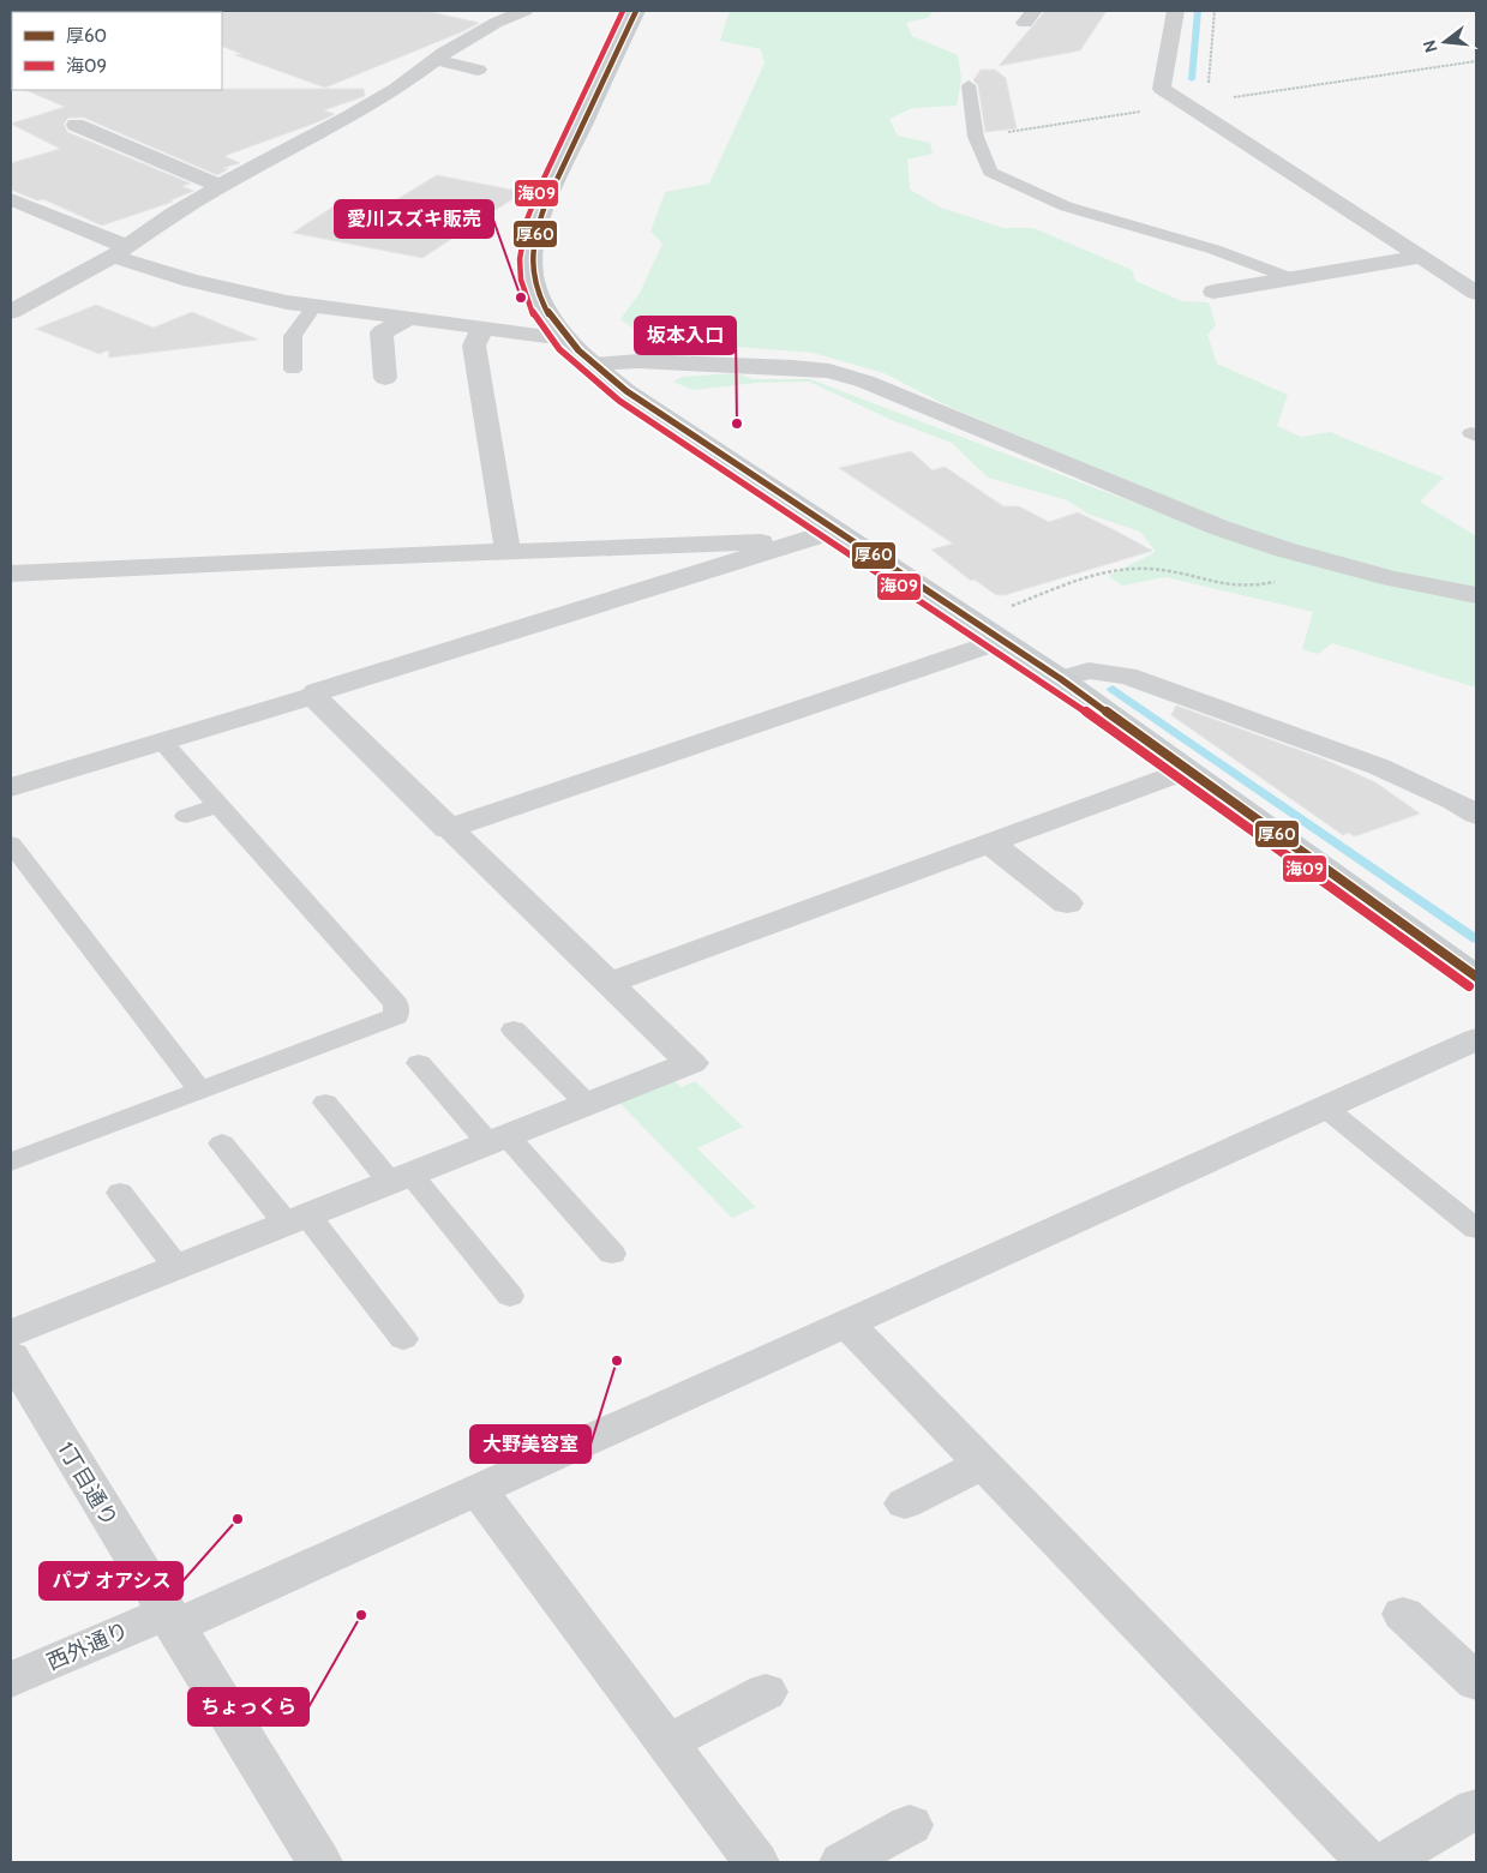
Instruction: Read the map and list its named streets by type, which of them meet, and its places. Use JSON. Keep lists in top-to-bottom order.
{
  "streets": {
    "street": ["1丁目通り", "西外通り"]
  },
  "crossings": [
    ["1丁目通り", "西外通り"]
  ],
  "places": [
    "愛川スズキ販売",
    "坂本入口",
    "大野美容室",
    "パブ オアシス",
    "ちょっくら"
  ],
  "lines": ["transit line 厚60", "transit line 海09"],
  "legend": ["厚60", "海09"],
  "north": "left"
}
